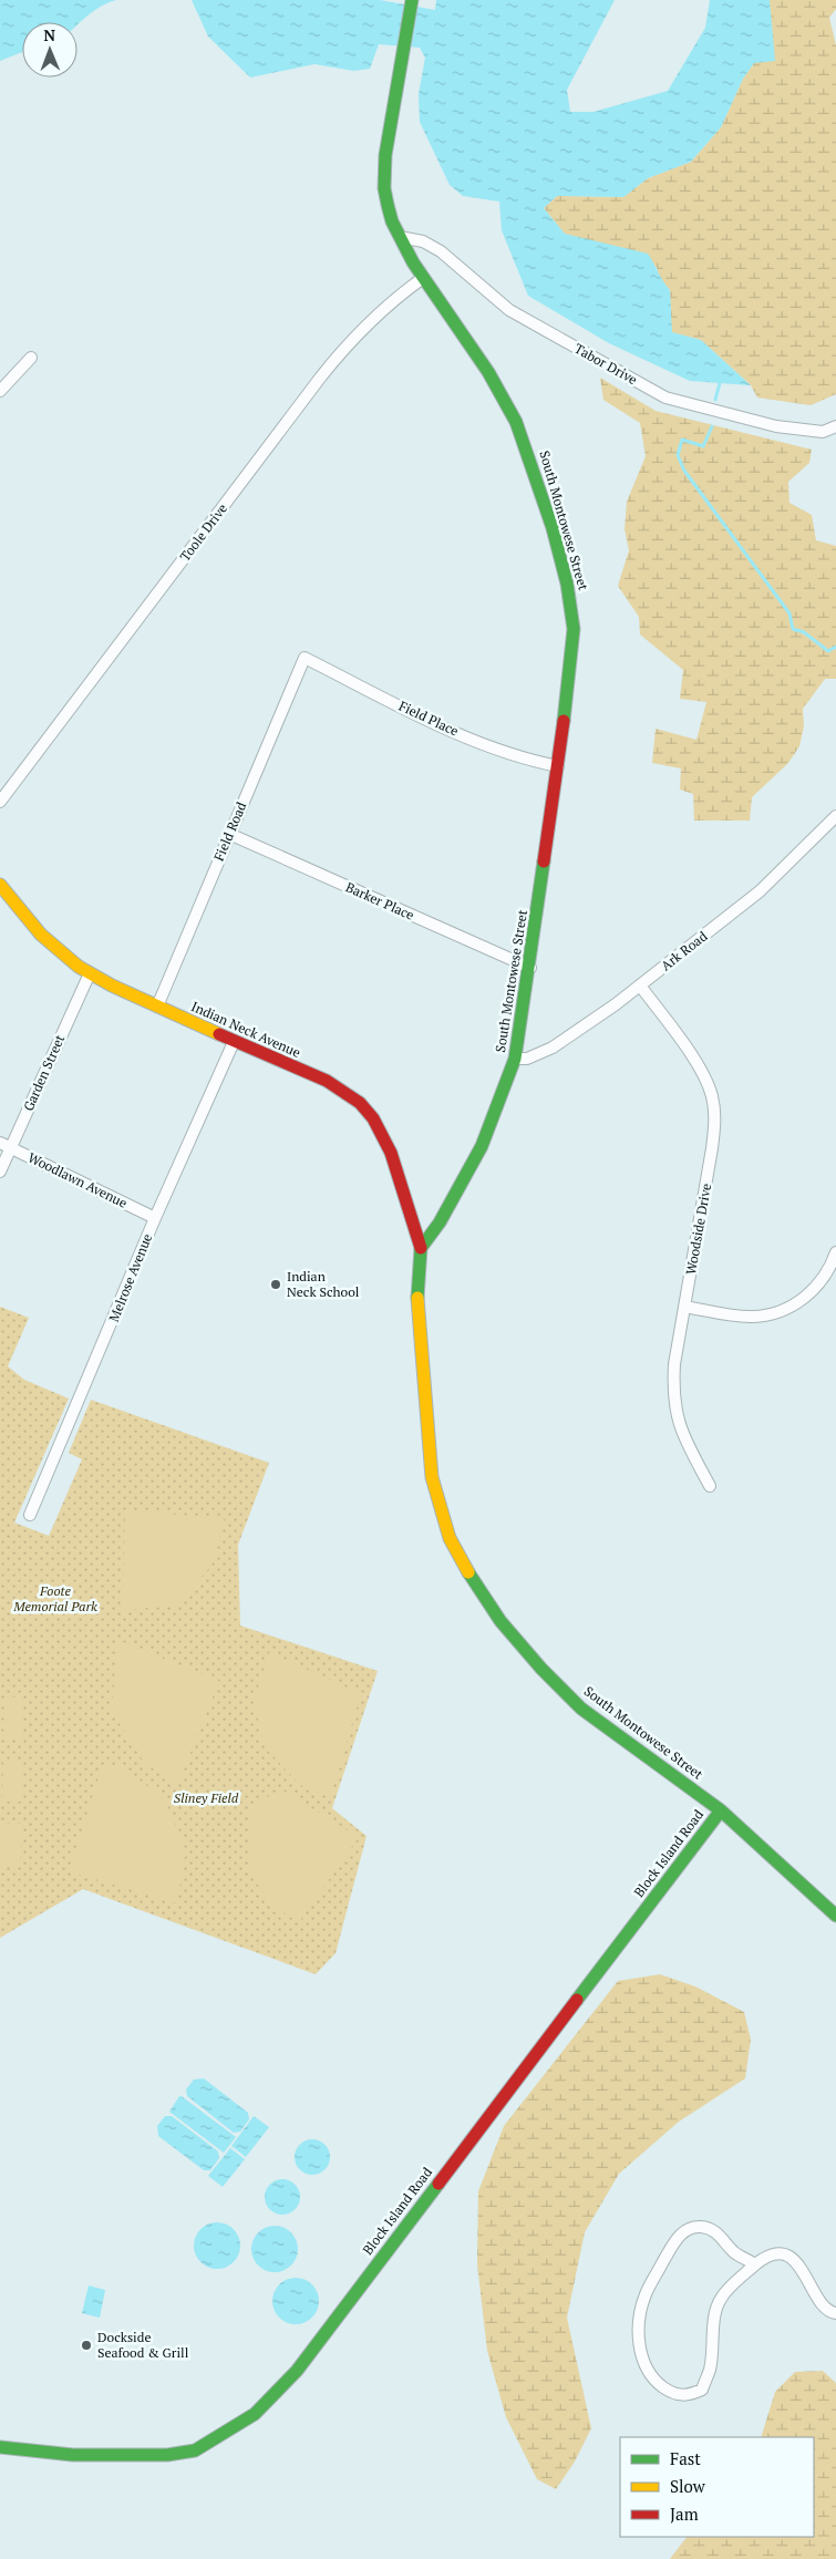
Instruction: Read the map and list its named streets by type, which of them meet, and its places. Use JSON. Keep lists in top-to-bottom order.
{
  "streets": {
    "main road": ["South Montowese Street", "Indian Neck Avenue", "Block Island Road"],
    "street": [
      "Tabor Drive",
      "Toole Drive",
      "Field Place",
      "Field Road",
      "Barker Place",
      "Ark Road",
      "Garden Street",
      "Woodlawn Avenue",
      "Woodside Drive",
      "Melrose Avenue"
    ]
  },
  "crossings": [
    ["Tabor Drive", "South Montowese Street"],
    ["South Montowese Street", "Toole Drive"],
    ["South Montowese Street", "Field Place"],
    ["South Montowese Street", "Barker Place"],
    ["South Montowese Street", "Ark Road"],
    ["South Montowese Street", "Indian Neck Avenue"],
    ["South Montowese Street", "Block Island Road"],
    ["Field Place", "Field Road"],
    ["Field Road", "Barker Place"],
    ["Field Road", "Indian Neck Avenue"],
    ["Ark Road", "Woodside Drive"],
    ["Indian Neck Avenue", "Garden Street"],
    ["Indian Neck Avenue", "Melrose Avenue"],
    ["Garden Street", "Woodlawn Avenue"],
    ["Woodlawn Avenue", "Melrose Avenue"]
  ],
  "parks": ["Foote Memorial Park", "Sliney Field"],
  "places": ["Indian Neck School", "Dockside Seafood & Grill"],
  "legend": ["Fast", "Slow", "Jam"],
  "north": "top"
}
